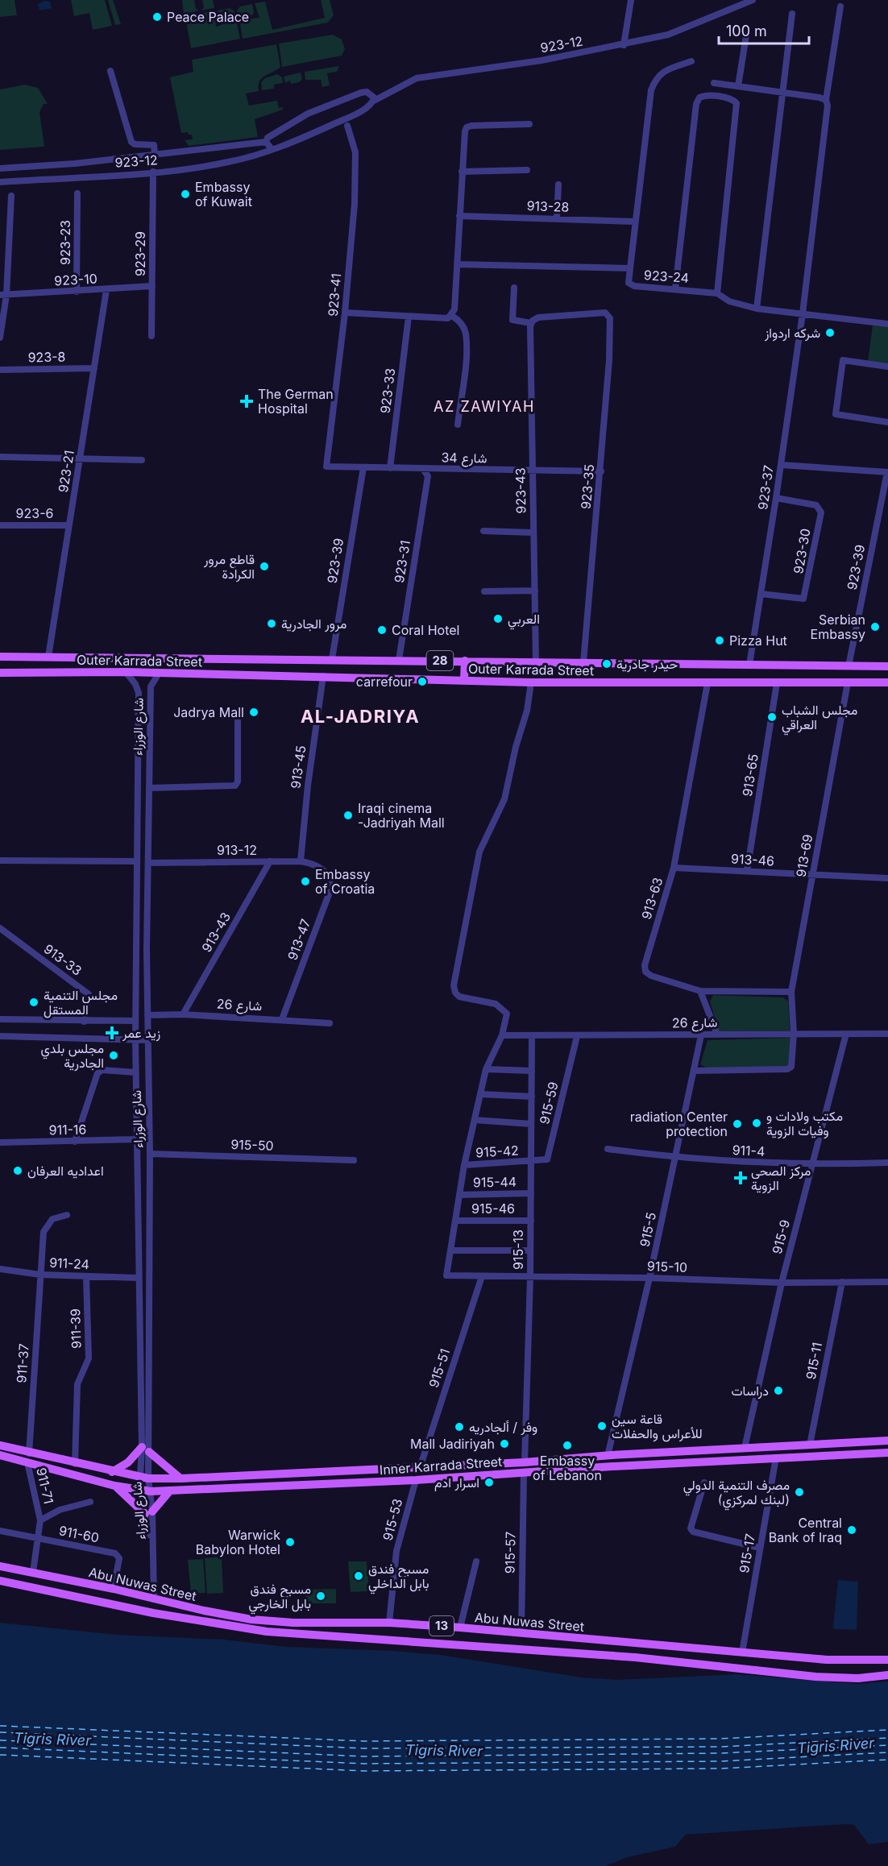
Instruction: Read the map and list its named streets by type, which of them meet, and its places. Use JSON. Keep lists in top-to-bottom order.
{
  "streets": {
    "main road": [
      "Outer Karrada Street",
      "28",
      "Inner Karrada Street",
      "Abu Nuwas Street",
      "13"
    ],
    "street": [
      "923-12",
      "913-28",
      "923-23",
      "923-29",
      "923-24",
      "923-10",
      "923-41",
      "923-8",
      "923-33",
      "شارع 34",
      "923-21",
      "923-35",
      "923-37",
      "923-43",
      "923-6",
      "923-30",
      "923-39",
      "923-31",
      "شارع الوزراء",
      "913-45",
      "913-65",
      "913-12",
      "913-69",
      "913-46",
      "913-63",
      "913-43",
      "913-47",
      "913-33",
      "شارع 26",
      "915-59",
      "911-16",
      "915-50",
      "911-4",
      "915-42",
      "915-44",
      "915-46",
      "915-5",
      "915-9",
      "915-13",
      "911-24",
      "915-10",
      "911-39",
      "915-11",
      "911-37",
      "915-51",
      "911-71",
      "915-53",
      "911-60",
      "915-57",
      "915-17"
    ]
  },
  "crossings": [
    ["923-12", "923-29"],
    ["923-23", "923-10"],
    ["923-29", "923-10"],
    ["923-24", "923-37"],
    ["923-10", "923-21"],
    ["923-41", "شارع 34"],
    ["923-8", "923-21"],
    ["923-33", "شارع 34"],
    ["شارع 34", "923-35"],
    ["شارع 34", "923-43"],
    ["شارع 34", "923-39"],
    ["شارع 34", "923-31"],
    ["923-21", "923-6"],
    ["923-21", "Outer Karrada Street"],
    ["923-35", "923-43"],
    ["923-35", "Outer Karrada Street"],
    ["923-37", "923-30"],
    ["923-37", "Outer Karrada Street"],
    ["923-43", "Outer Karrada Street"],
    ["923-39", "Outer Karrada Street"],
    ["923-31", "Outer Karrada Street"],
    ["Outer Karrada Street", "شارع الوزراء"],
    ["Outer Karrada Street", "913-45"],
    ["Outer Karrada Street", "913-65"],
    ["Outer Karrada Street", "913-69"],
    ["Outer Karrada Street", "913-63"],
    ["شارع الوزراء", "913-12"],
    ["شارع الوزراء", "شارع 26"],
    ["شارع الوزراء", "911-16"],
    ["شارع الوزراء", "915-50"],
    ["شارع الوزراء", "911-24"],
    ["شارع الوزراء", "Inner Karrada Street"],
    ["شارع الوزراء", "Abu Nuwas Street"],
    ["913-45", "913-12"],
    ["913-65", "913-46"],
    ["913-12", "913-43"],
    ["913-12", "913-47"],
    ["913-69", "913-46"],
    ["913-69", "913-63"],
    ["913-69", "شارع 26"],
    ["913-69", "915-5"],
    ["913-46", "913-63"],
    ["913-43", "شارع 26"],
    ["913-47", "شارع 26"],
    ["شارع 26", "915-59"],
    ["شارع 26", "915-5"],
    ["شارع 26", "915-9"],
    ["شارع 26", "915-13"],
    ["915-59", "915-42"],
    ["915-59", "915-13"],
    ["911-4", "915-5"],
    ["911-4", "915-9"],
    ["915-42", "915-13"],
    ["915-44", "915-13"],
    ["915-46", "915-13"],
    ["915-5", "915-10"],
    ["915-5", "Inner Karrada Street"],
    ["915-9", "915-10"],
    ["915-9", "Inner Karrada Street"],
    ["915-13", "915-10"],
    ["915-13", "Inner Karrada Street"],
    ["911-24", "911-39"],
    ["911-24", "911-37"],
    ["915-10", "915-11"],
    ["915-10", "915-51"],
    ["911-39", "Inner Karrada Street"],
    ["915-11", "Inner Karrada Street"],
    ["911-37", "Inner Karrada Street"],
    ["911-37", "911-71"],
    ["915-51", "Inner Karrada Street"],
    ["Inner Karrada Street", "911-71"],
    ["Inner Karrada Street", "915-53"],
    ["Inner Karrada Street", "915-57"],
    ["Inner Karrada Street", "915-17"],
    ["911-71", "911-60"],
    ["911-71", "Abu Nuwas Street"],
    ["915-53", "Abu Nuwas Street"],
    ["911-60", "Abu Nuwas Street"],
    ["915-57", "Abu Nuwas Street"],
    ["915-17", "Abu Nuwas Street"]
  ],
  "districts": ["AZ ZAWIYAH", "AL-JADRIYA"],
  "water": ["Tigris River"],
  "places": {
    "other": [
      "Peace Palace",
      "Embassy of Kuwait",
      "شركه اردواز",
      "قاطع مرور الكرادة",
      "العربي",
      "مرور الجادرية",
      "Serbian Embassy",
      "Coral Hotel",
      "Pizza Hut",
      "حيدر جادرية",
      "carrefour",
      "Jadrya Mall",
      "مجلس الشباب العراقي",
      "Iraqi cinema -Jadriyah Mall",
      "Embassy of Croatia",
      "مجلس التنمية المستقل",
      "مجلس بلدي الجادرية",
      "مكتب ولادات و وفيات الزوية",
      "radiation Center protection",
      "اعداديه العرفان",
      "دراسات",
      "قاعة سين للأعراس والحفلات",
      "وفر / ألجادريه",
      "Mall Jadiriyah",
      "Embassy of Lebanon",
      "اسرار ادم",
      "مصرف التنمية الدولي (لبنك لمركزي)",
      "Central Bank of Iraq",
      "Warwick Babylon Hotel",
      "مسبح فندق بابل الداخلي",
      "مسبح فندق بابل الخارجي"
    ],
    "health": ["The German Hospital", "زيد عمر", "مركز الصحي الزوية"]
  },
  "scale_bar": "100 m"
}
